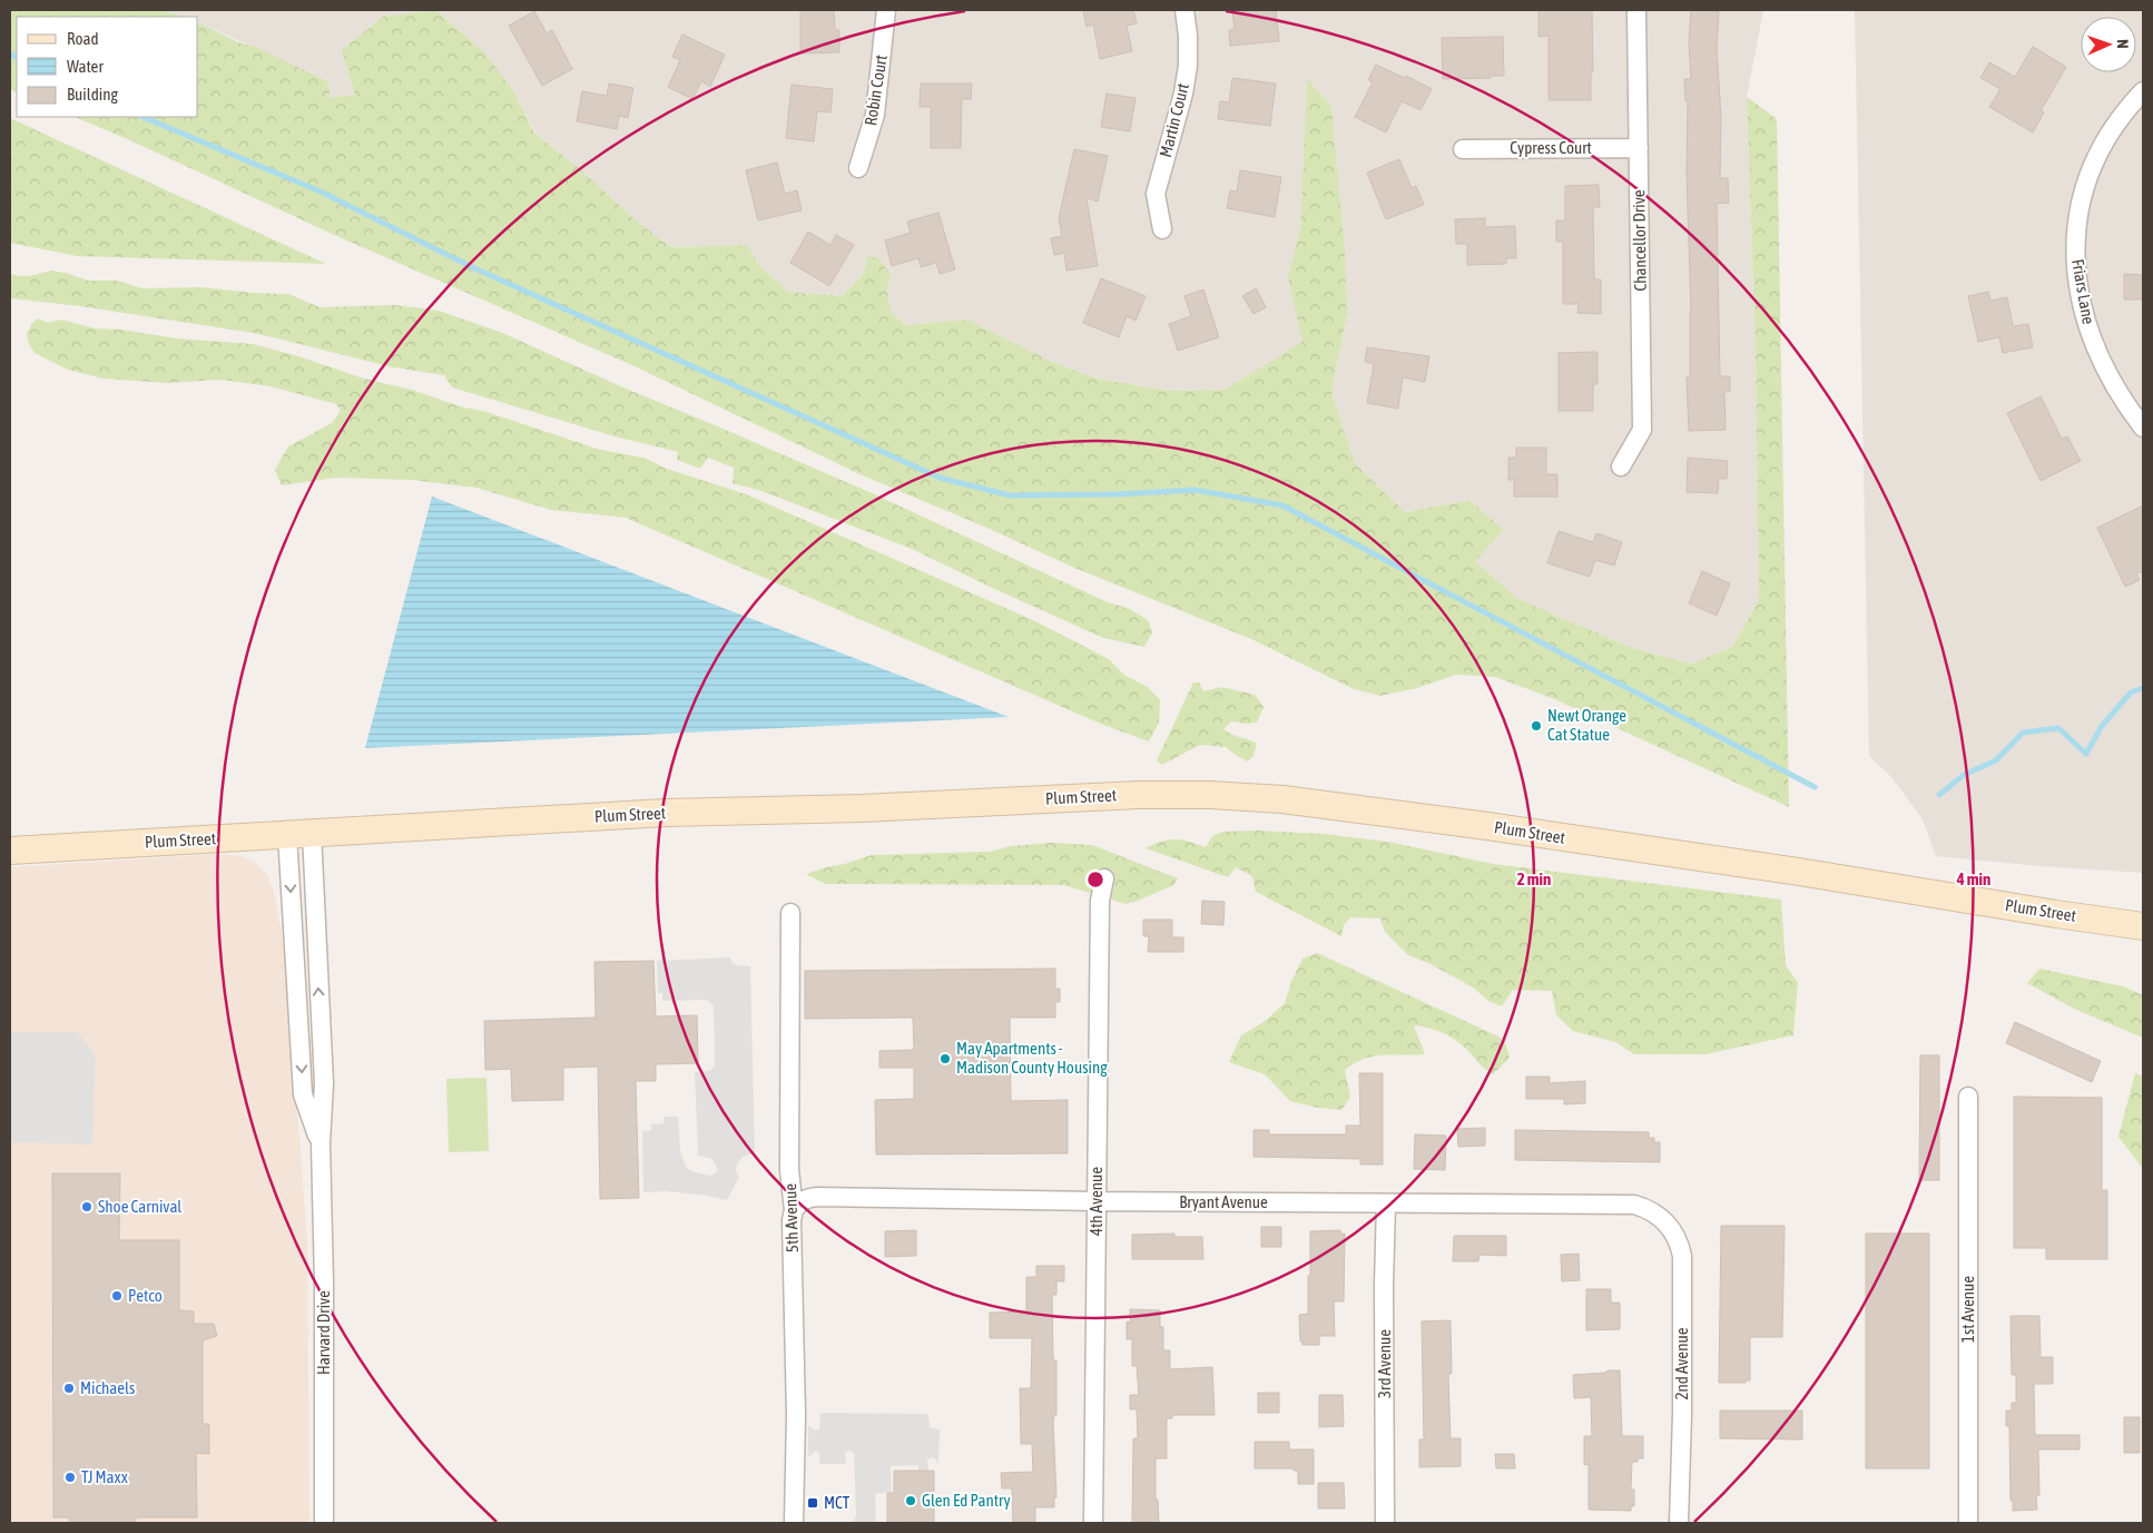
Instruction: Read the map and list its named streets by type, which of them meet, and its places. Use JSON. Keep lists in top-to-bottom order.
{
  "streets": {
    "main road": ["Plum Street"],
    "street": [
      "Robin Court",
      "Martin Court",
      "Cypress Court",
      "Chancellor Drive",
      "Friars Lane",
      "4th Avenue",
      "Bryant Avenue",
      "5th Avenue",
      "1st Avenue",
      "Harvard Drive",
      "3rd Avenue",
      "2nd Avenue"
    ]
  },
  "crossings": [
    ["Cypress Court", "Chancellor Drive"],
    ["Plum Street", "Harvard Drive"],
    ["4th Avenue", "Bryant Avenue"],
    ["Bryant Avenue", "5th Avenue"],
    ["Bryant Avenue", "3rd Avenue"],
    ["Bryant Avenue", "2nd Avenue"]
  ],
  "places": {
    "other": [
      "Newt Orange Cat Statue",
      "May Apartments - Madison County Housing",
      "Shoe Carnival",
      "Petco",
      "Michaels",
      "TJ Maxx",
      "Glen Ed Pantry"
    ],
    "transit": ["MCT"]
  },
  "legend": ["Road", "Water", "Building"],
  "north": "right",
  "rings": ["2 min", "4 min"]
}
